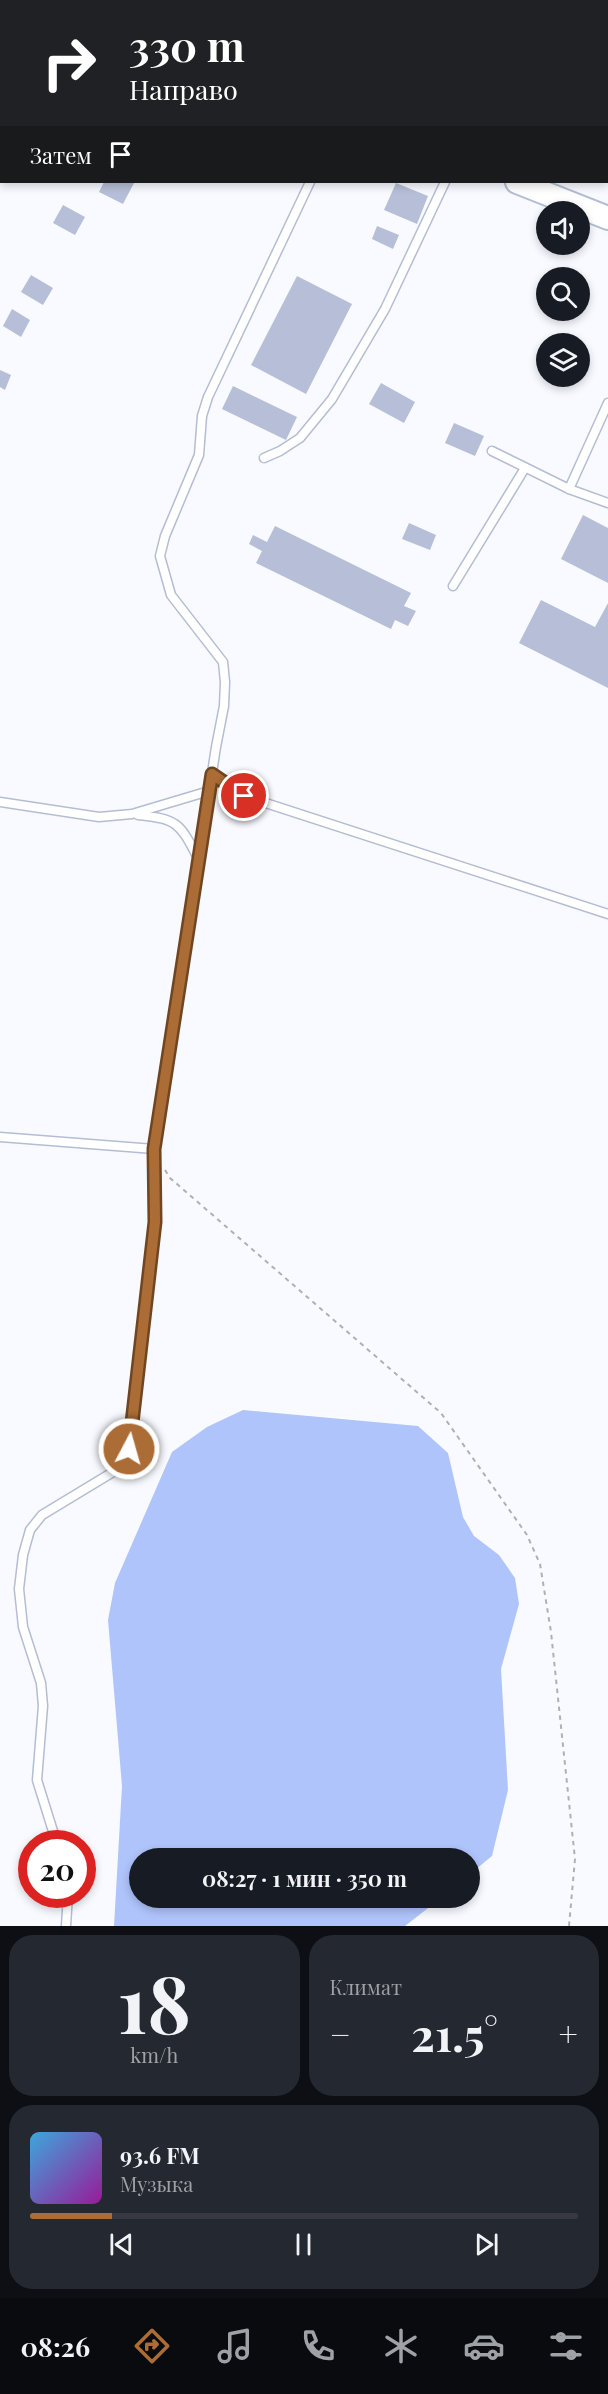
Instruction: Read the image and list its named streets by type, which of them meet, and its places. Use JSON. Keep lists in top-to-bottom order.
{
  "page": {
    "turn": ["330 m", "Направо"],
    "then": "Затем",
    "limit": "20",
    "trip": "08:27 · 1 мин · 350 m",
    "tile": [
      ["18", "km/h"],
      "Климат"
    ],
    "heat": ["−", "21.5°", "+"],
    "song": ["93.6 FM", "Музыка"],
    "tabs": "08:26"
  }
}
